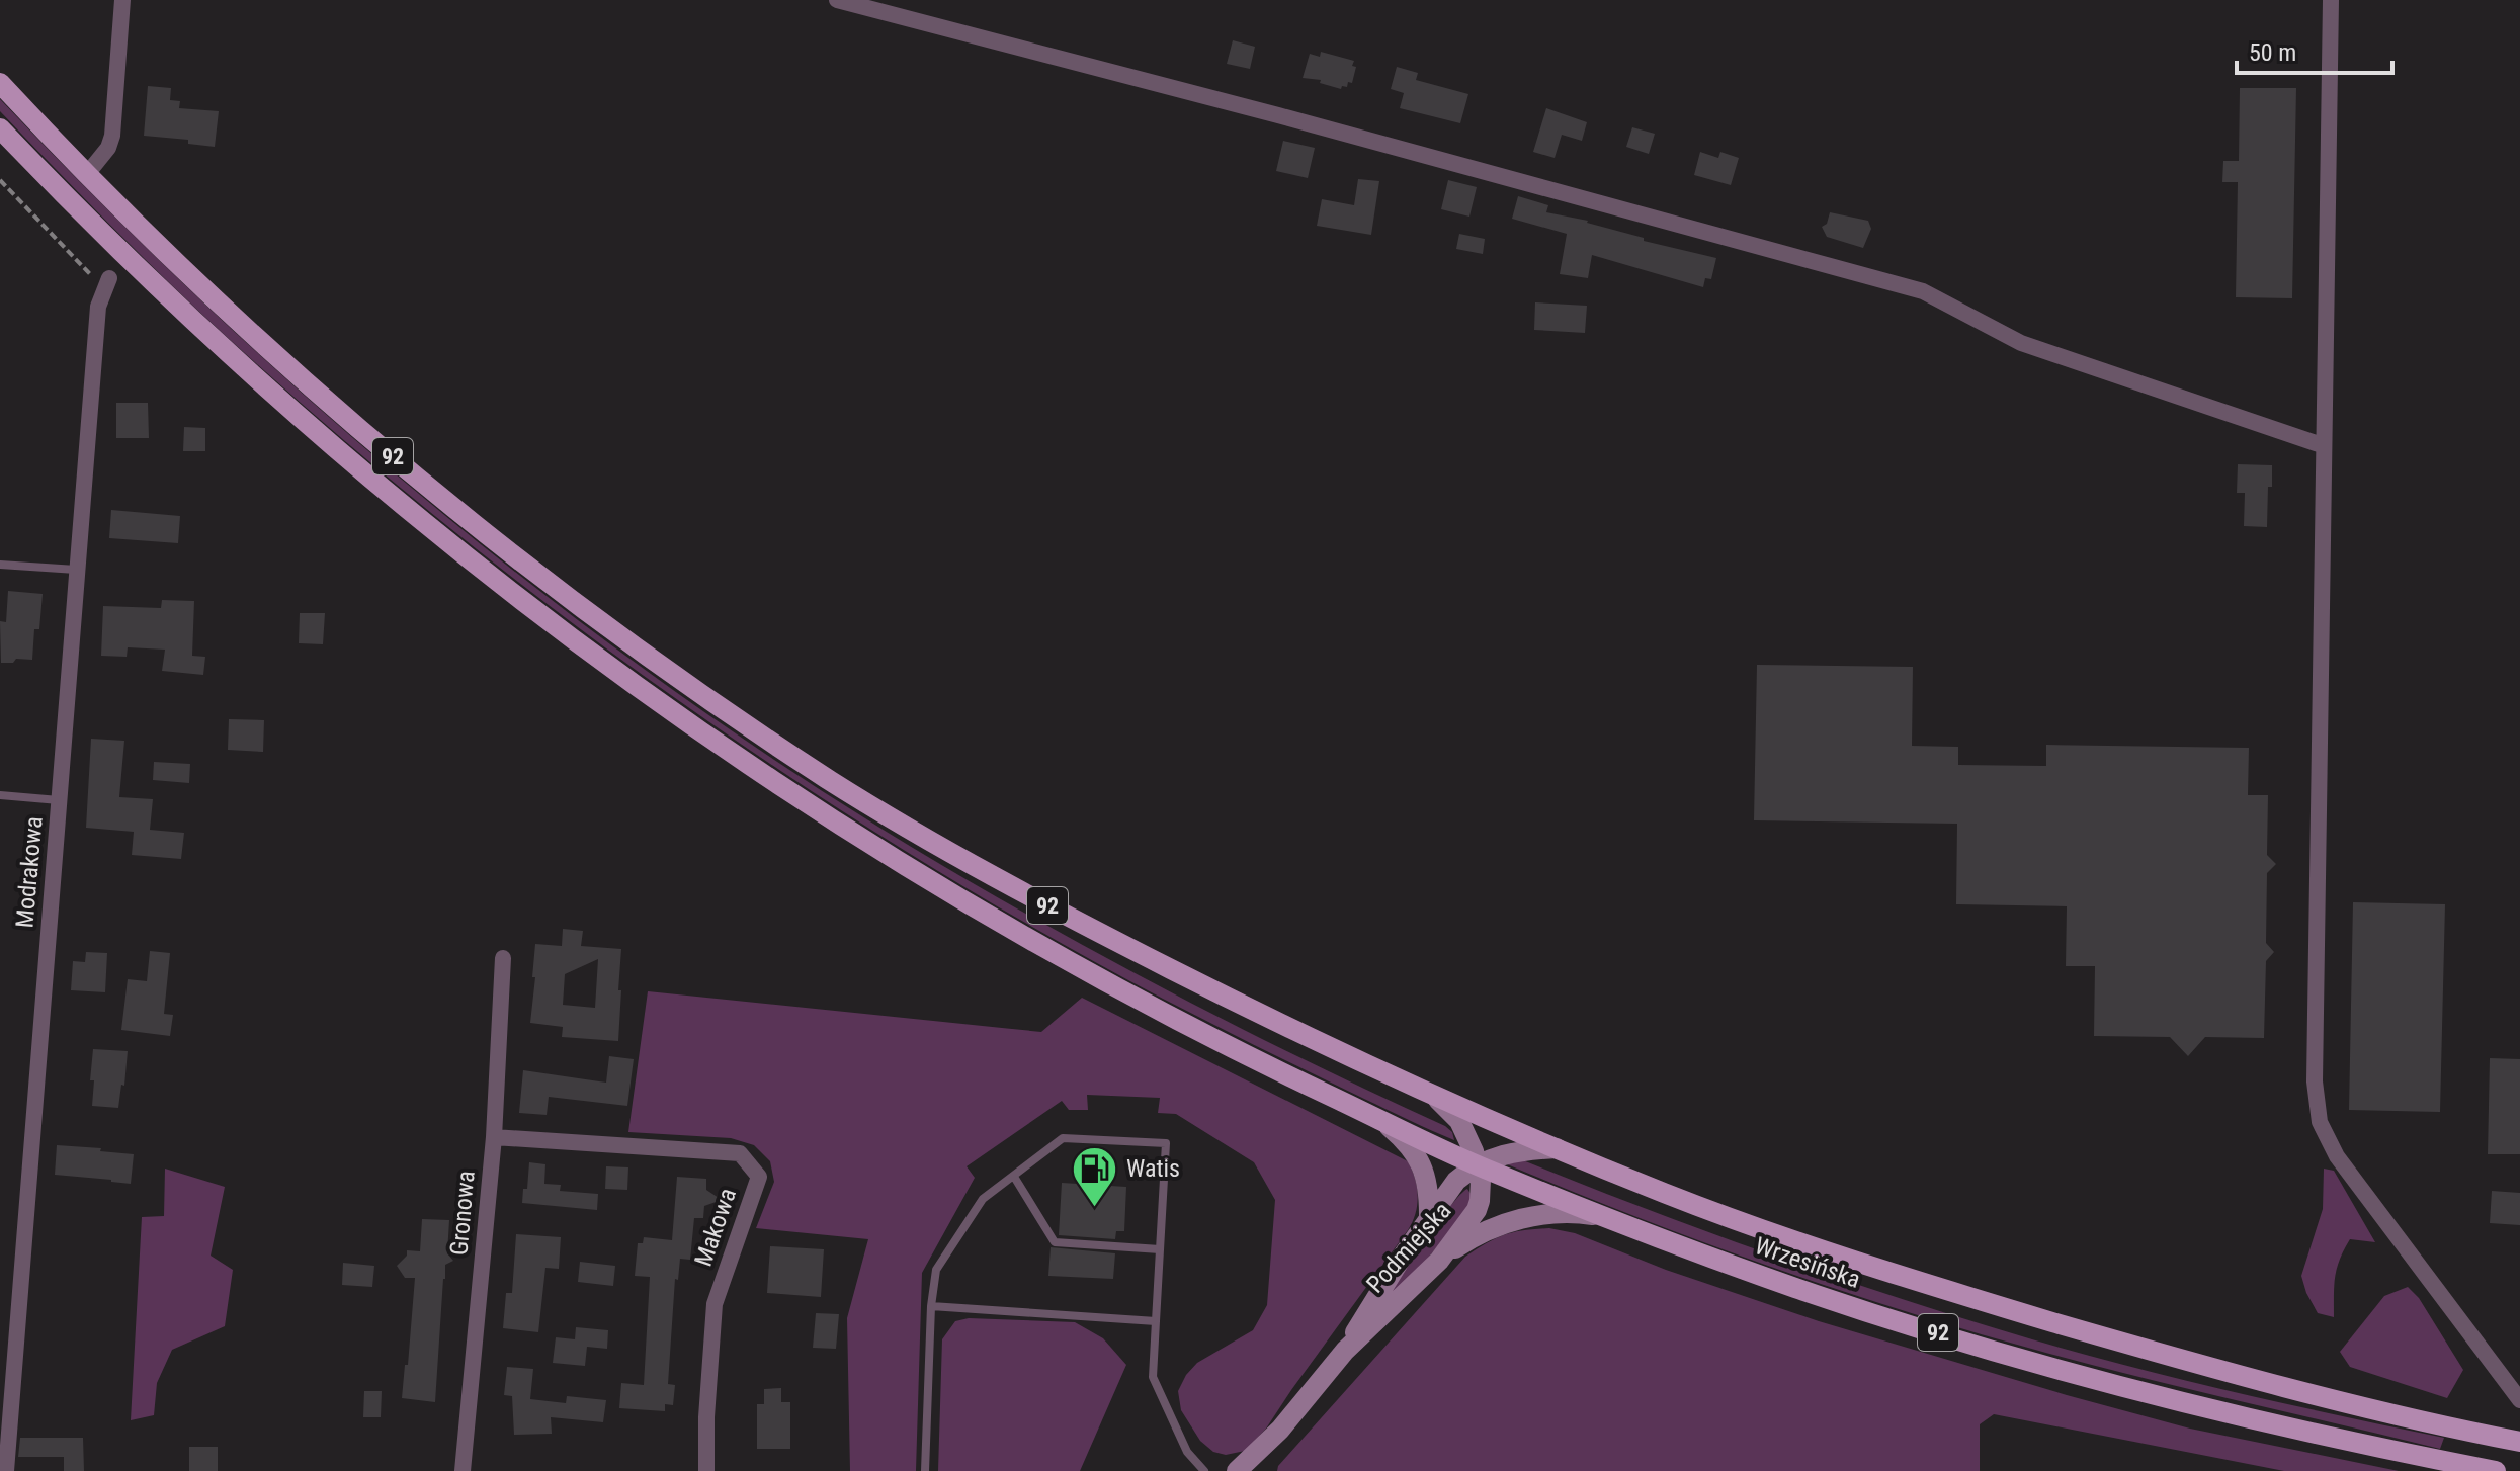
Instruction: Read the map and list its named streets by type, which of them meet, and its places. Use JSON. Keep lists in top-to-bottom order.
{
  "streets": {
    "main road": ["92", "Wrzesińska"],
    "street": [
      "Modrakowa",
      "Gronowa",
      "Makowa",
      "Podmiejska"
    ]
  },
  "crossings": [
    ["92", "Wrzesińska"],
    ["Gronowa", "Makowa"],
    ["Podmiejska", "Wrzesińska"]
  ],
  "places": {
    "fuel station": ["Watis"]
  },
  "scale_bar": "50 m"
}
